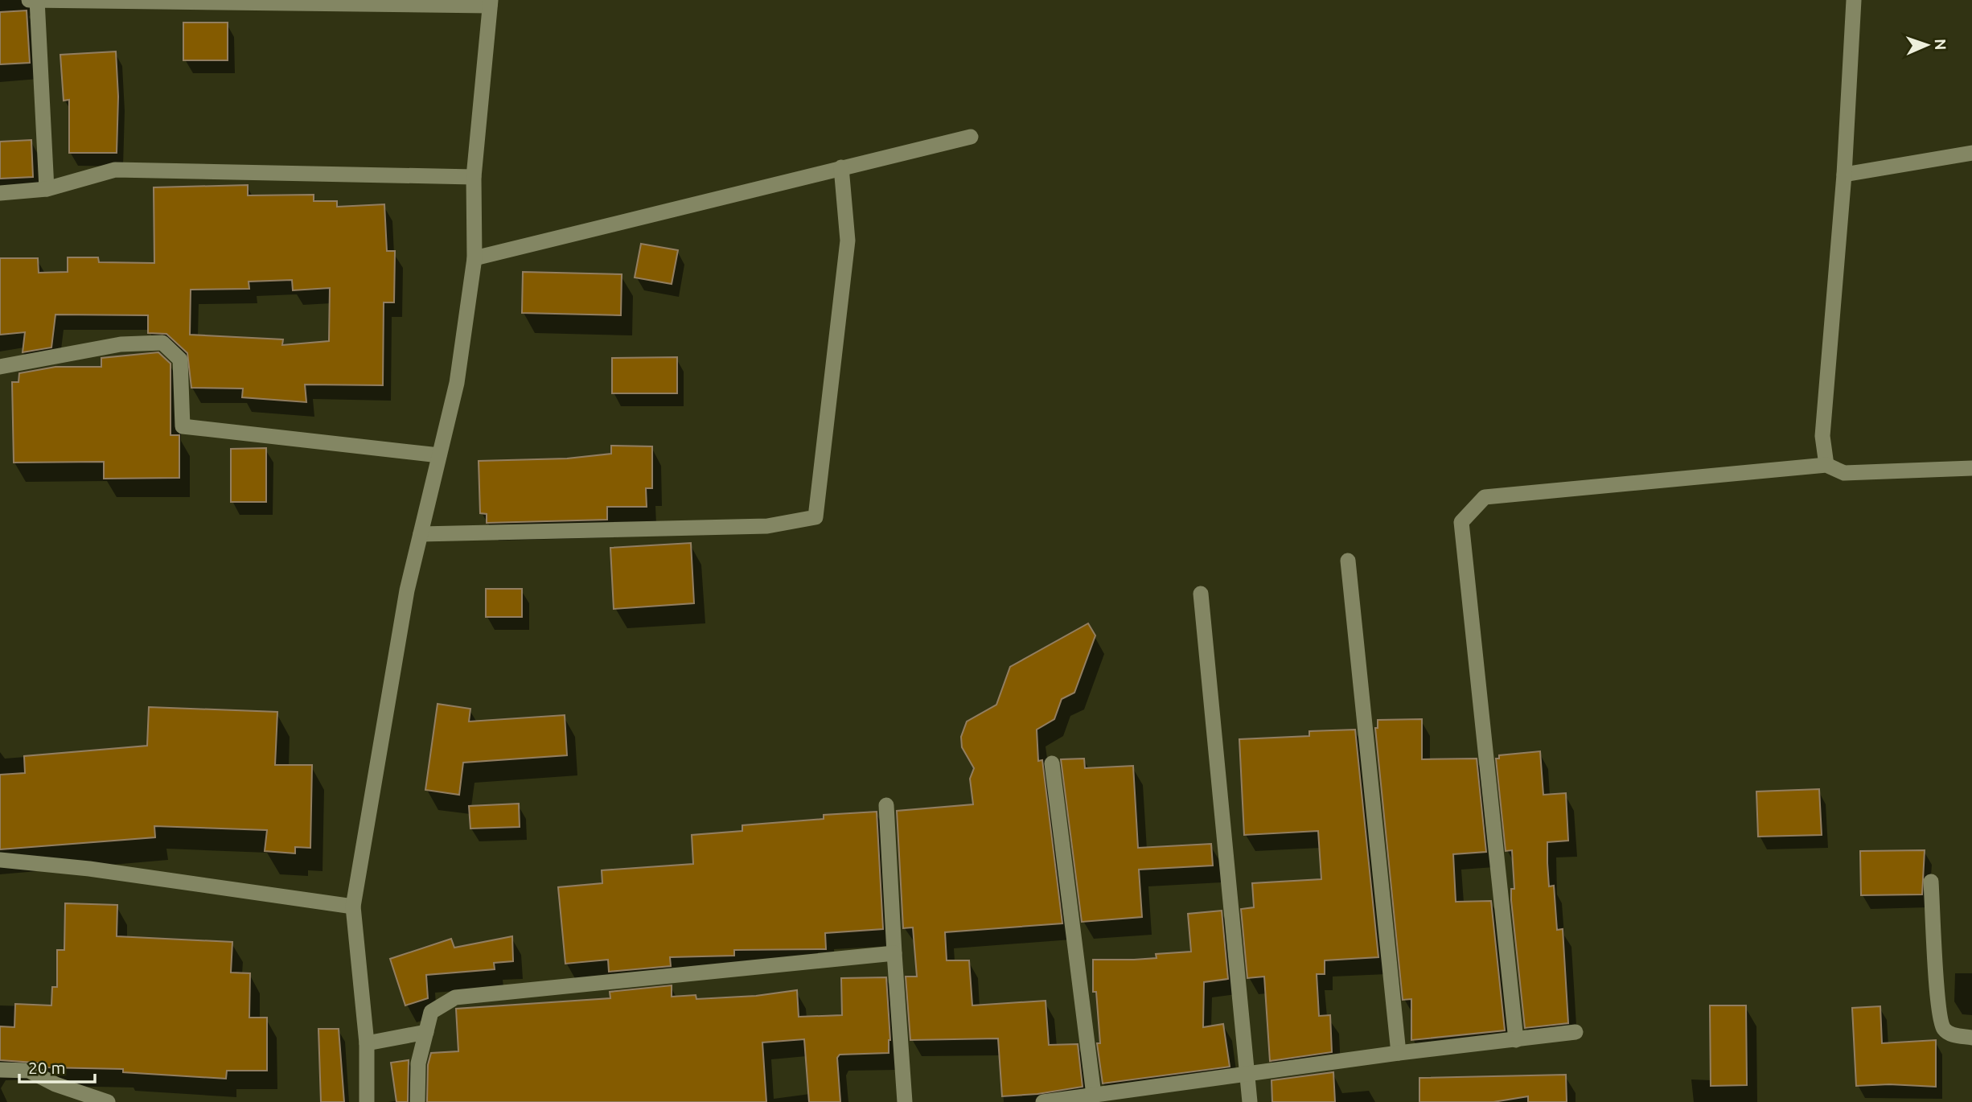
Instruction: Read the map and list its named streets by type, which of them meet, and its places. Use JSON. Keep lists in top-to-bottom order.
{
  "scale_bar": "20 m",
  "north": "right"
}
